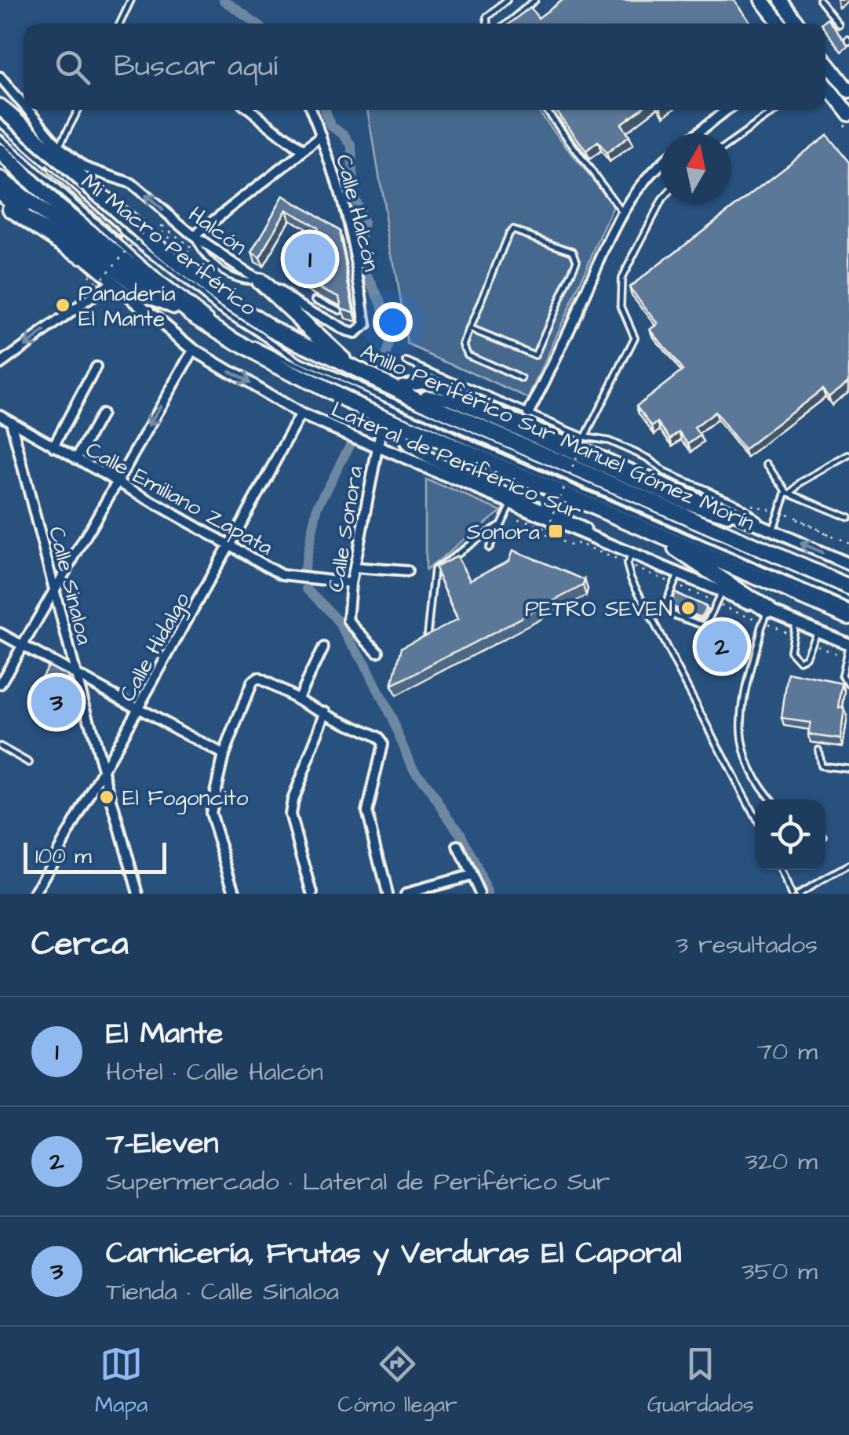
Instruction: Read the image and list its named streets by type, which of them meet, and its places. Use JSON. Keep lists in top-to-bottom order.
{
  "streets": {
    "highway": ["Anillo Periférico Sur Manuel Gómez Morín"],
    "street": [
      "Calle Halcón",
      "Halcón",
      "Lateral de Periférico Sur",
      "Calle Emiliano Zapata",
      "Calle Sonora",
      "Calle Sinaloa",
      "Calle Hidalgo"
    ],
    "lane": ["Mi Macro Periférico"]
  },
  "crossings": [
    ["Calle Halcón", "Halcón"],
    ["Halcón", "Anillo Periférico Sur Manuel Gómez Morín"],
    ["Lateral de Periférico Sur", "Calle Sonora"],
    ["Lateral de Periférico Sur", "Calle Hidalgo"],
    ["Calle Emiliano Zapata", "Calle Sonora"],
    ["Calle Emiliano Zapata", "Calle Sinaloa"],
    ["Calle Emiliano Zapata", "Calle Hidalgo"],
    ["Calle Sinaloa", "Calle Hidalgo"]
  ],
  "one_way": ["Halcón"],
  "places": {
    "other": ["Panadería El Mante", "PETRO SEVEN", "El Fogoncito"],
    "transit": ["Sonora"]
  },
  "scale_bar": "100 m",
  "north": "top",
  "page": {
    "search": "Buscar aquí",
    "pins": ["1", "2", "3"],
    "scale": "100 m",
    "heading": ["Cerca", "3 resultados"],
    "list": [
      {
        "mark": "1",
        "name": "El Mante",
        "note": "Hotel · Calle Halcón",
        "value": "70 m"
      },
      {
        "mark": "2",
        "name": "7-Eleven",
        "note": "Supermercado · Lateral de Periférico Sur",
        "value": "320 m"
      },
      {
        "mark": "3",
        "name": "Carnicería, Frutas y Verduras El Caporal",
        "note": "Tienda · Calle Sinaloa",
        "value": "350 m"
      }
    ],
    "nav": ["Mapa", "Cómo llegar", "Guardados"]
  }
}
